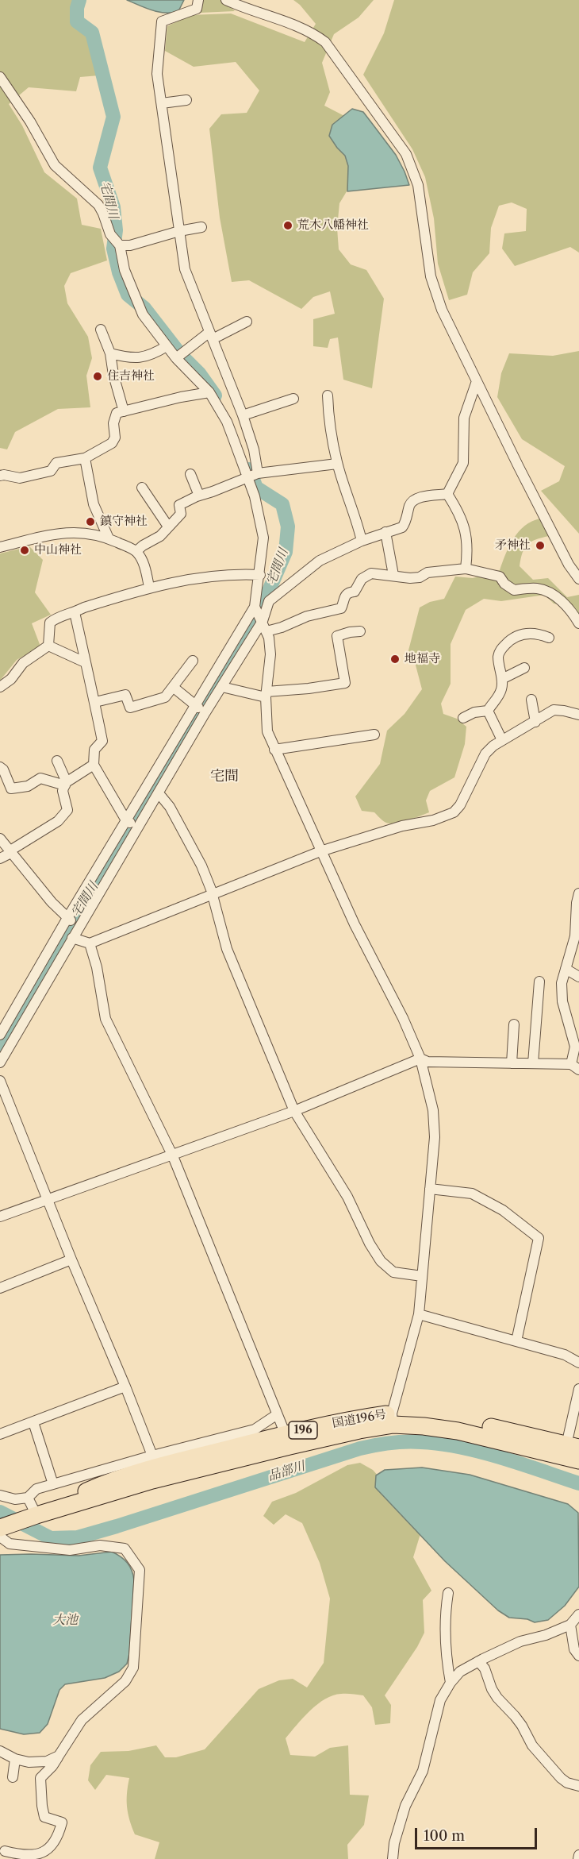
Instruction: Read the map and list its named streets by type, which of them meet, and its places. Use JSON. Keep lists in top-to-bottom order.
{
  "streets": {
    "highway": ["国道196号", "196"]
  },
  "districts": ["宅間"],
  "water": ["宅間川", "品部川", "大池"],
  "places": [
    "荒木八幡神社",
    "住吉神社",
    "鎮守神社",
    "矛神社",
    "中山神社",
    "地福寺"
  ],
  "scale_bar": "100 m"
}
